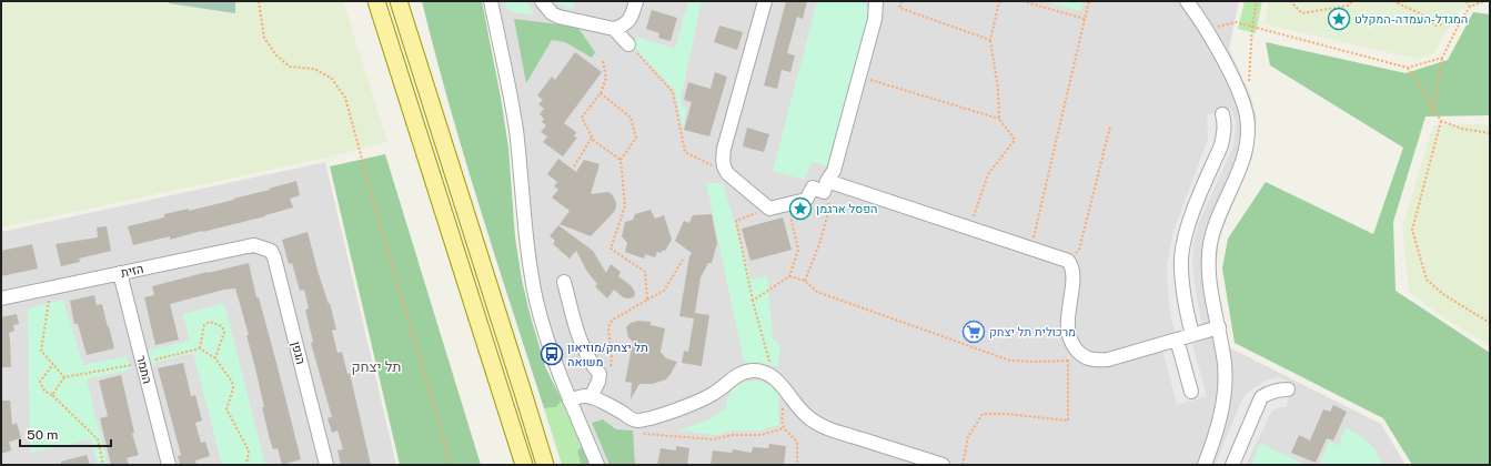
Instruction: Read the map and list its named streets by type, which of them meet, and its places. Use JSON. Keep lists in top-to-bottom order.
{
  "streets": {
    "street": ["הזית", "הגפן", "התמר"]
  },
  "crossings": [
    ["הזית", "הגפן"],
    ["הזית", "התמר"]
  ],
  "districts": ["תל יצחק"],
  "places": {
    "place": ["המגדל-העמדה-המקלט", "הפסל ארגמן"],
    "supermarket": ["מרכולית תל יצחק"],
    "bus stop": ["תל יצחק/מוזיאון משואה"]
  },
  "scale_bar": "50 m"
}
